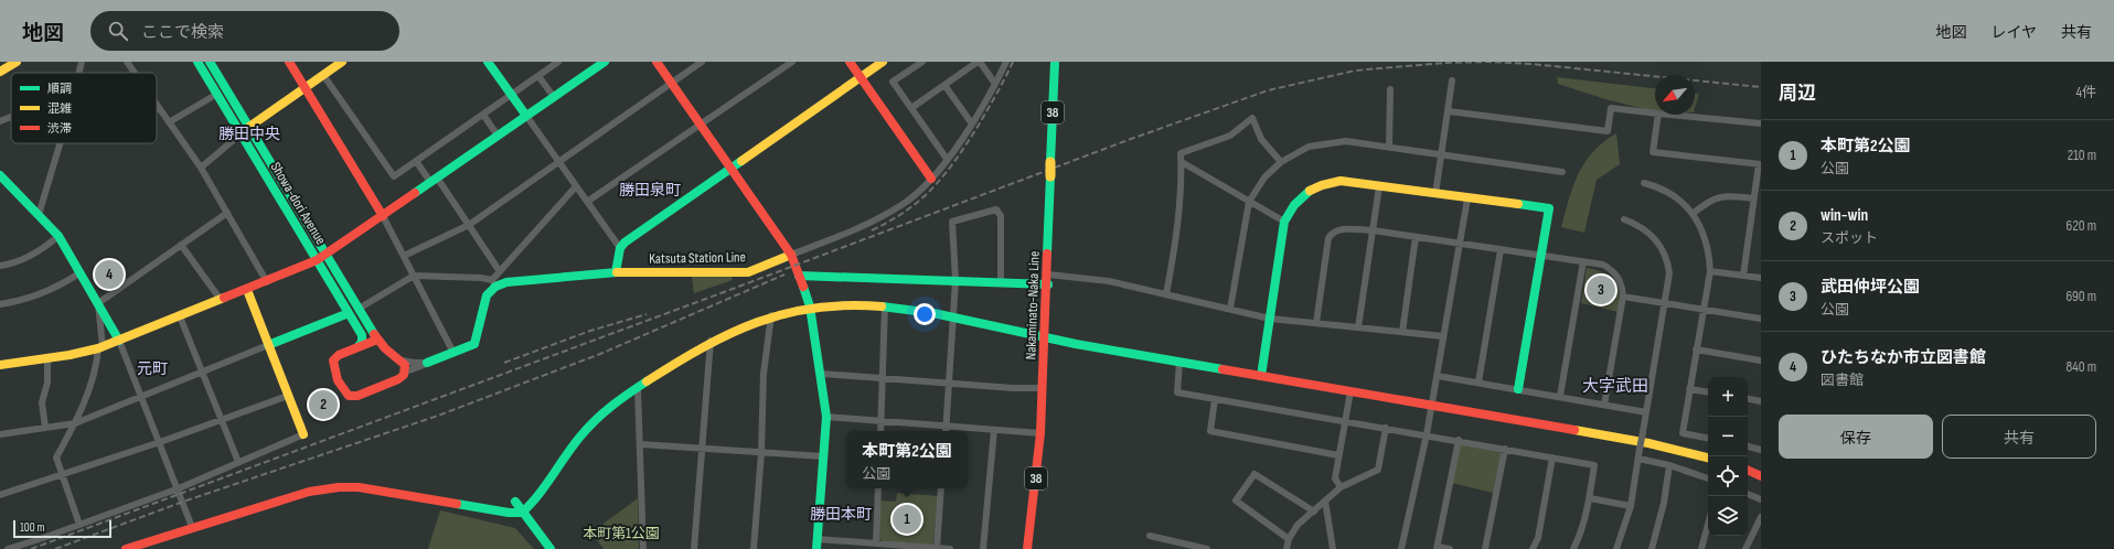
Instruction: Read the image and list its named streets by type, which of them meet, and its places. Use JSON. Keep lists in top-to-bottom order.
{
  "streets": {
    "street": [
      "38",
      "Showa-dori Avenue",
      "Katsuta Station Line",
      "Nakaminato-Naka Line"
    ]
  },
  "districts": [
    "勝田中央",
    "勝田泉町",
    "元町",
    "大字武田",
    "勝田本町"
  ],
  "parks": ["本町第1公園"],
  "legend": ["順調", "混雑", "渋滞"],
  "scale_bar": "100 m",
  "north": "bottom left",
  "page": {
    "header": "地図",
    "search": "ここで検索",
    "nav": ["地図", "レイヤ", "共有"],
    "heading": ["周辺", "4件"],
    "list": [
      {
        "mark": "1",
        "name": "本町第2公園",
        "note": "公園",
        "value": "210 m"
      },
      {
        "mark": "2",
        "name": "win-win",
        "note": "スポット",
        "value": "620 m"
      },
      {
        "mark": "3",
        "name": "武田仲坪公園",
        "note": "公園",
        "value": "690 m"
      },
      {
        "mark": "4",
        "name": "ひたちなか市立図書館",
        "note": "図書館",
        "value": "840 m"
      }
    ],
    "pins": [
      "4",
      "3",
      "2",
      "1"
    ],
    "map_buttons": ["+", "−"],
    "buttons": ["保存", "共有"],
    "popup": ["本町第2公園", "公園"],
    "scale": "100 m"
  }
}
